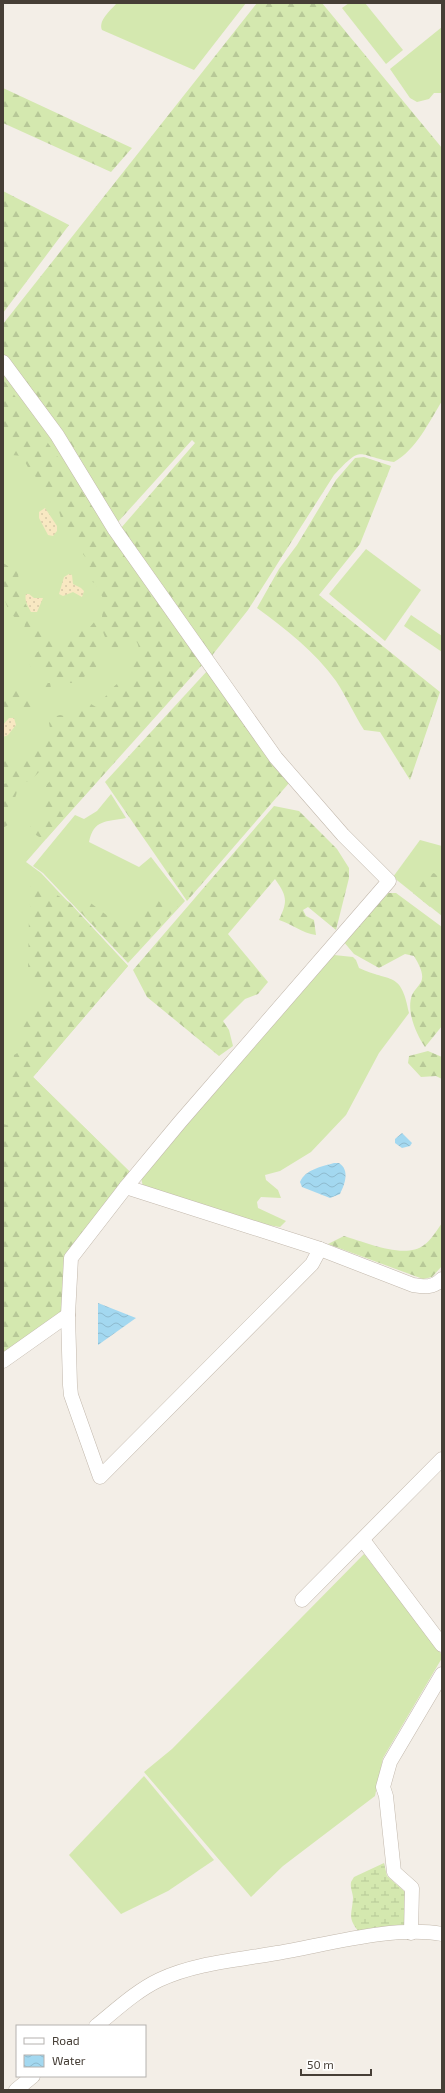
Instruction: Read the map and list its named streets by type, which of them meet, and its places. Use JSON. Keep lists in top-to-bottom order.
{
  "legend": ["Road", "Water"],
  "scale_bar": "50 m"
}
